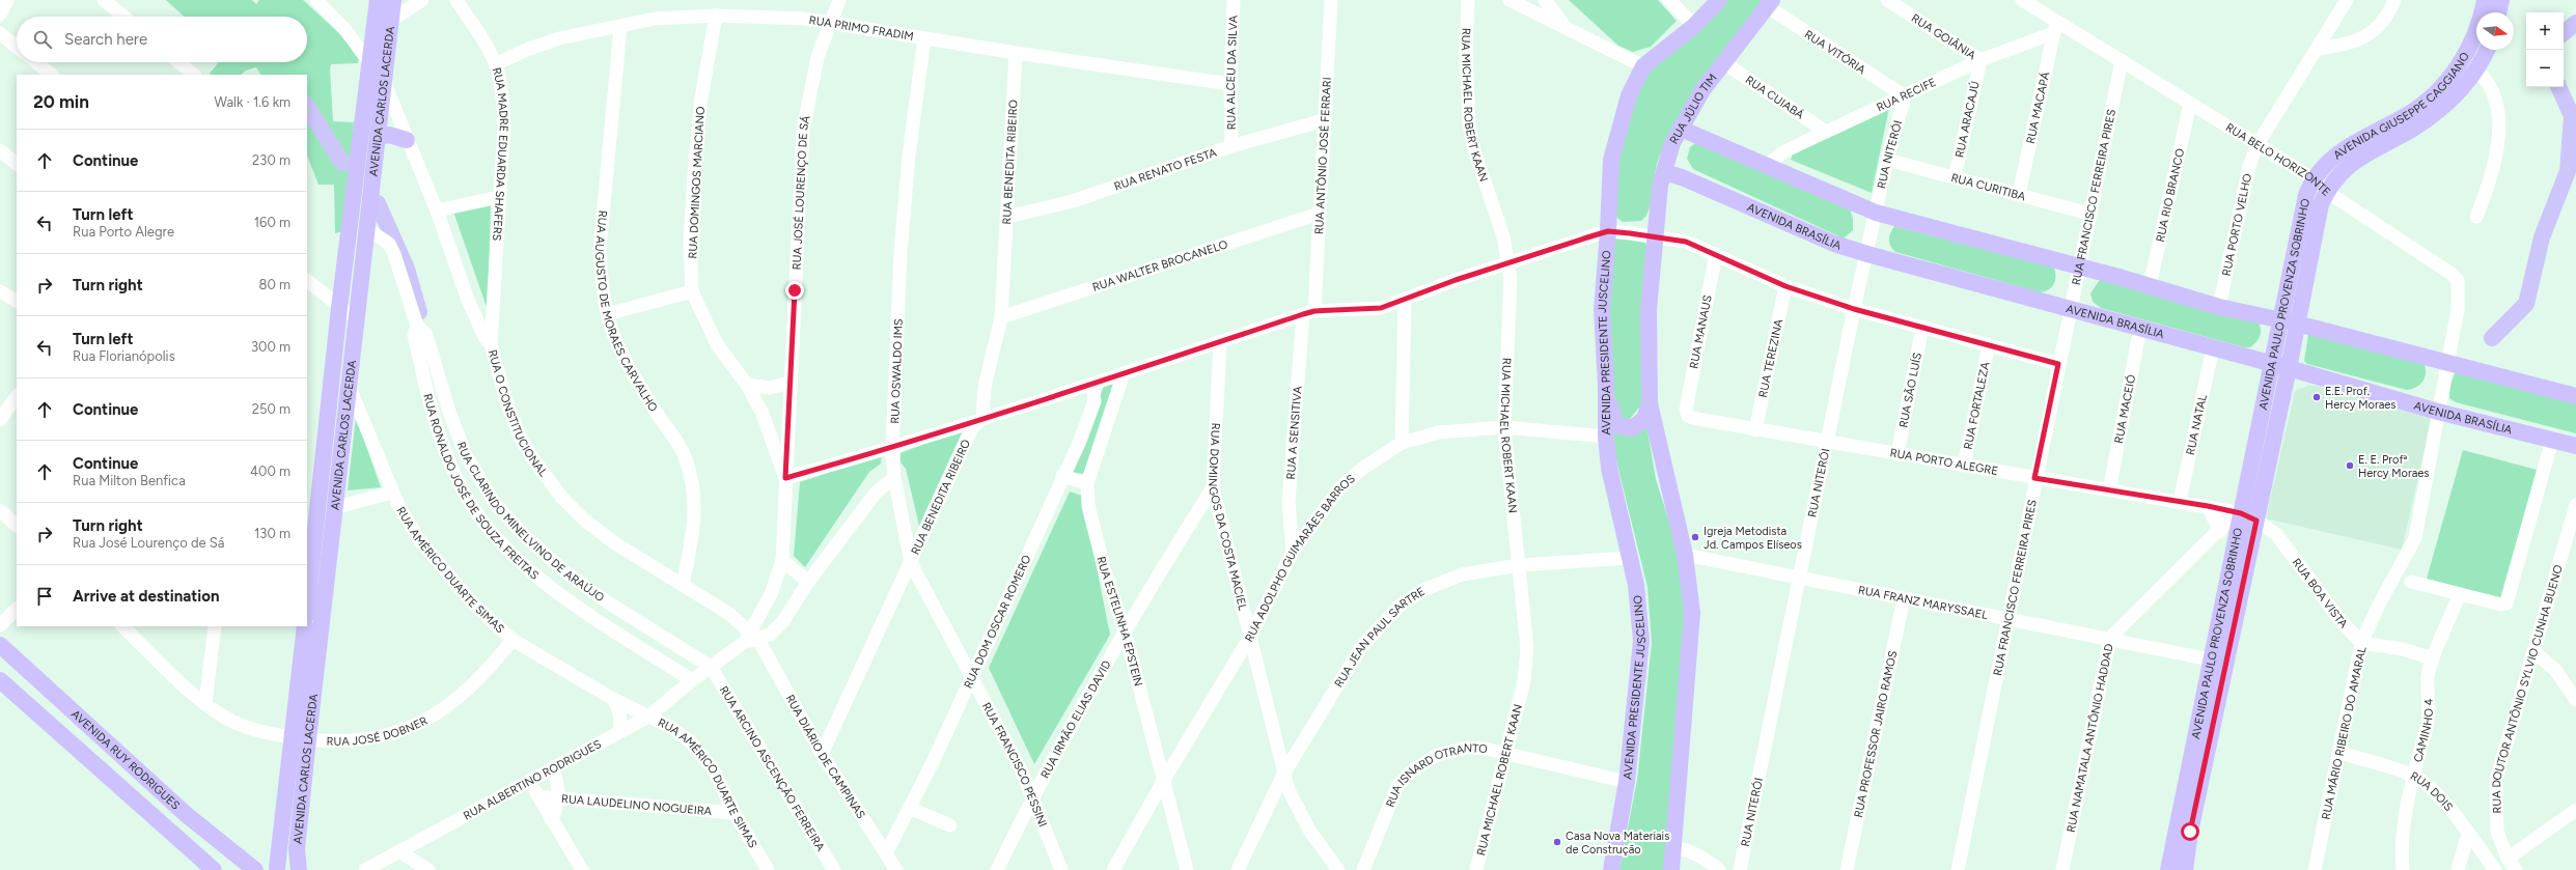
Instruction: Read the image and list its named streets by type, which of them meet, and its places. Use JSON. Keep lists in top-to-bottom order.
{
  "streets": {
    "main road": [
      "AVENIDA CARLOS LACERDA",
      "AVENIDA GIUSEPPE CAGGIANO",
      "RUA JÚLIO TIM",
      "AVENIDA BRASÍLIA",
      "AVENIDA PAULO PROVENZA SOBRINHO",
      "AVENIDA PRESIDENTE JUSCELINO",
      "AVENIDA RUY RODRIGUES"
    ],
    "street": [
      "RUA PRIMO FRADIM",
      "RUA GOIÂNIA",
      "RUA VITÓRIA",
      "RUA ALCEU DA SILVA",
      "RUA RECIFE",
      "RUA CUIABÁ",
      "RUA MICHAEL ROBERT KAAN",
      "RUA MACAPÁ",
      "RUA ARACAJÚ",
      "RUA MADRE EDUARDA SHAFERS",
      "RUA NITERÓI",
      "RUA ANTÔNIO JOSÉ FERRARI",
      "RUA BELO HORIZONTE",
      "RUA BENEDITA RIBEIRO",
      "RUA RENATO FESTA",
      "RUA DOMINGOS MARCIANO",
      "RUA CURITIBA",
      "RUA JOSÉ LOURENÇO DE SÁ",
      "RUA RIO BRANCO",
      "RUA FRANCISCO FERREIRA PIRES",
      "RUA PORTO VELHO",
      "RUA WALTER BROCANELO",
      "RUA AUGUSTO DE MORAES CARVALHO",
      "RUA MANAUS",
      "RUA TEREZINA",
      "RUA OSWALDO IMS",
      "RUA SÃO LUÍS",
      "RUA FORTALEZA",
      "RUA MACEIÓ",
      "RUA O CONSTITUCIONAL",
      "RUA NATAL",
      "RUA A SENSITIVA",
      "RUA PORTO ALEGRE",
      "RUA RONALDO JOSÉ DE SOUZA FREITAS",
      "RUA DOMINGOS DA COSTA MACIEL",
      "RUA CLARINDO MINELVINO DE ARAÚJO",
      "RUA ADOLPHO GUIMARÃES BARROS",
      "RUA AMÉRICO DUARTE SIMAS",
      "RUA BOA VISTA",
      "RUA FRANZ MARYSSAEL",
      "RUA DOM OSCAR ROMERO",
      "RUA ESTELINHA EPSTEIN",
      "RUA JEAN PAUL SARTRE",
      "RUA DOUTOR ANTÔNIO SYLVIO CUNHA BUENO",
      "RUA IRMÃO ELIAS DAVID",
      "RUA JOSÉ DOBNER",
      "CAMINHO 4",
      "RUA MÁRIO RIBEIRO DO AMARAL",
      "RUA PROFESSOR JAIRO RAMOS",
      "RUA NAMATALA ANTÔNIO HADDAD",
      "RUA DIÁRIO DE CAMPINAS",
      "RUA FRANCISCO PESSINI",
      "RUA ARCINO ASCENÇÃO FERREIRA",
      "RUA ALBERTINO RODRIGUES",
      "RUA ISNARD OTRANTO",
      "RUA DOIS",
      "RUA LAUDELINO NOGUEIRA"
    ]
  },
  "crossings": [
    ["RUA PRIMO FRADIM", "RUA ALCEU DA SILVA"],
    ["RUA PRIMO FRADIM", "RUA MADRE EDUARDA SHAFERS"],
    ["RUA PRIMO FRADIM", "RUA BENEDITA RIBEIRO"],
    ["RUA PRIMO FRADIM", "RUA DOMINGOS MARCIANO"],
    ["RUA PRIMO FRADIM", "RUA JOSÉ LOURENÇO DE SÁ"],
    ["RUA PRIMO FRADIM", "RUA AUGUSTO DE MORAES CARVALHO"],
    ["RUA PRIMO FRADIM", "RUA OSWALDO IMS"],
    ["RUA GOIÂNIA", "RUA RECIFE"],
    ["RUA GOIÂNIA", "RUA ARACAJÚ"],
    ["RUA VITÓRIA", "RUA RECIFE"],
    ["RUA VITÓRIA", "RUA JÚLIO TIM"],
    ["RUA VITÓRIA", "RUA NITERÓI"],
    ["RUA ALCEU DA SILVA", "RUA RENATO FESTA"],
    ["RUA RECIFE", "RUA CUIABÁ"],
    ["RUA RECIFE", "RUA MACAPÁ"],
    ["RUA RECIFE", "RUA ARACAJÚ"],
    ["RUA RECIFE", "RUA NITERÓI"],
    ["RUA RECIFE", "RUA BELO HORIZONTE"],
    ["RUA CUIABÁ", "RUA JÚLIO TIM"],
    ["AVENIDA CARLOS LACERDA", "RUA O CONSTITUCIONAL"],
    ["AVENIDA CARLOS LACERDA", "RUA RONALDO JOSÉ DE SOUZA FREITAS"],
    ["AVENIDA CARLOS LACERDA", "RUA AMÉRICO DUARTE SIMAS"],
    ["AVENIDA CARLOS LACERDA", "RUA JOSÉ DOBNER"],
    ["AVENIDA GIUSEPPE CAGGIANO", "RUA BELO HORIZONTE"],
    ["AVENIDA GIUSEPPE CAGGIANO", "AVENIDA PAULO PROVENZA SOBRINHO"],
    ["RUA MICHAEL ROBERT KAAN", "RUA ADOLPHO GUIMARÃES BARROS"],
    ["RUA MICHAEL ROBERT KAAN", "RUA JEAN PAUL SARTRE"],
    ["RUA MICHAEL ROBERT KAAN", "RUA ISNARD OTRANTO"],
    ["RUA MACAPÁ", "RUA BELO HORIZONTE"],
    ["RUA MACAPÁ", "RUA CURITIBA"],
    ["RUA JÚLIO TIM", "AVENIDA BRASÍLIA"],
    ["RUA ARACAJÚ", "RUA CURITIBA"],
    ["RUA MADRE EDUARDA SHAFERS", "RUA O CONSTITUCIONAL"],
    ["RUA NITERÓI", "RUA CURITIBA"],
    ["RUA NITERÓI", "AVENIDA BRASÍLIA"],
    ["RUA NITERÓI", "RUA PORTO ALEGRE"],
    ["RUA NITERÓI", "RUA FRANZ MARYSSAEL"],
    ["RUA ANTÔNIO JOSÉ FERRARI", "RUA RENATO FESTA"],
    ["RUA ANTÔNIO JOSÉ FERRARI", "RUA WALTER BROCANELO"],
    ["RUA ANTÔNIO JOSÉ FERRARI", "RUA A SENSITIVA"],
    ["RUA BELO HORIZONTE", "RUA RIO BRANCO"],
    ["RUA BELO HORIZONTE", "RUA FRANCISCO FERREIRA PIRES"],
    ["RUA BELO HORIZONTE", "RUA PORTO VELHO"],
    ["RUA BELO HORIZONTE", "AVENIDA PAULO PROVENZA SOBRINHO"],
    ["RUA BELO HORIZONTE", "RUA MÁRIO RIBEIRO DO AMARAL"],
    ["RUA BENEDITA RIBEIRO", "RUA RENATO FESTA"],
    ["RUA BENEDITA RIBEIRO", "RUA WALTER BROCANELO"],
    ["RUA BENEDITA RIBEIRO", "RUA DIÁRIO DE CAMPINAS"],
    ["RUA BENEDITA RIBEIRO", "RUA FRANCISCO PESSINI"],
    ["RUA DOMINGOS MARCIANO", "RUA JOSÉ LOURENÇO DE SÁ"],
    ["RUA CURITIBA", "RUA FRANCISCO FERREIRA PIRES"],
    ["RUA JOSÉ LOURENÇO DE SÁ", "RUA O CONSTITUCIONAL"],
    ["RUA JOSÉ LOURENÇO DE SÁ", "RUA DIÁRIO DE CAMPINAS"],
    ["RUA FRANCISCO FERREIRA PIRES", "AVENIDA BRASÍLIA"],
    ["RUA FRANCISCO FERREIRA PIRES", "RUA PORTO ALEGRE"],
    ["RUA FRANCISCO FERREIRA PIRES", "RUA FRANZ MARYSSAEL"],
    ["AVENIDA BRASÍLIA", "AVENIDA PAULO PROVENZA SOBRINHO"],
    ["AVENIDA BRASÍLIA", "RUA MACEIÓ"],
    ["AVENIDA BRASÍLIA", "RUA NATAL"],
    ["AVENIDA BRASÍLIA", "RUA MÁRIO RIBEIRO DO AMARAL"],
    ["AVENIDA PAULO PROVENZA SOBRINHO", "RUA PORTO ALEGRE"],
    ["AVENIDA PAULO PROVENZA SOBRINHO", "RUA BOA VISTA"],
    ["AVENIDA PAULO PROVENZA SOBRINHO", "RUA FRANZ MARYSSAEL"],
    ["AVENIDA PAULO PROVENZA SOBRINHO", "RUA NAMATALA ANTÔNIO HADDAD"],
    ["RUA AUGUSTO DE MORAES CARVALHO", "RUA O CONSTITUCIONAL"],
    ["RUA MANAUS", "RUA PORTO ALEGRE"],
    ["AVENIDA PRESIDENTE JUSCELINO", "RUA ADOLPHO GUIMARÃES BARROS"],
    ["AVENIDA PRESIDENTE JUSCELINO", "RUA JEAN PAUL SARTRE"],
    ["AVENIDA PRESIDENTE JUSCELINO", "RUA ISNARD OTRANTO"],
    ["RUA TEREZINA", "RUA PORTO ALEGRE"],
    ["RUA OSWALDO IMS", "RUA FRANCISCO PESSINI"],
    ["RUA SÃO LUÍS", "RUA PORTO ALEGRE"],
    ["RUA FORTALEZA", "RUA PORTO ALEGRE"],
    ["RUA MACEIÓ", "RUA PORTO ALEGRE"],
    ["RUA O CONSTITUCIONAL", "RUA DIÁRIO DE CAMPINAS"],
    ["RUA NATAL", "RUA PORTO ALEGRE"],
    ["RUA A SENSITIVA", "RUA ADOLPHO GUIMARÃES BARROS"],
    ["RUA PORTO ALEGRE", "RUA BOA VISTA"],
    ["RUA PORTO ALEGRE", "RUA NAMATALA ANTÔNIO HADDAD"],
    ["RUA RONALDO JOSÉ DE SOUZA FREITAS", "RUA CLARINDO MINELVINO DE ARAÚJO"],
    ["RUA RONALDO JOSÉ DE SOUZA FREITAS", "RUA ALBERTINO RODRIGUES"],
    ["RUA DOMINGOS DA COSTA MACIEL", "RUA ADOLPHO GUIMARÃES BARROS"],
    ["RUA DOMINGOS DA COSTA MACIEL", "RUA JEAN PAUL SARTRE"],
    ["RUA DOMINGOS DA COSTA MACIEL", "RUA IRMÃO ELIAS DAVID"],
    ["RUA CLARINDO MINELVINO DE ARAÚJO", "RUA ARCINO ASCENÇÃO FERREIRA"],
    ["RUA ADOLPHO GUIMARÃES BARROS", "RUA ESTELINHA EPSTEIN"],
    ["RUA AMÉRICO DUARTE SIMAS", "RUA JOSÉ DOBNER"],
    ["RUA AMÉRICO DUARTE SIMAS", "RUA ALBERTINO RODRIGUES"],
    ["RUA AMÉRICO DUARTE SIMAS", "RUA LAUDELINO NOGUEIRA"],
    ["RUA BOA VISTA", "RUA MÁRIO RIBEIRO DO AMARAL"],
    ["RUA BOA VISTA", "RUA NAMATALA ANTÔNIO HADDAD"],
    ["RUA FRANZ MARYSSAEL", "RUA PROFESSOR JAIRO RAMOS"],
    ["RUA FRANZ MARYSSAEL", "RUA NAMATALA ANTÔNIO HADDAD"],
    ["RUA DOM OSCAR ROMERO", "RUA DIÁRIO DE CAMPINAS"],
    ["RUA DOM OSCAR ROMERO", "RUA FRANCISCO PESSINI"],
    ["RUA ESTELINHA EPSTEIN", "RUA IRMÃO ELIAS DAVID"],
    ["RUA IRMÃO ELIAS DAVID", "RUA FRANCISCO PESSINI"],
    ["CAMINHO 4", "RUA DOIS"],
    ["RUA MÁRIO RIBEIRO DO AMARAL", "RUA DOIS"]
  ],
  "places": [
    "E.E. Prof. Hercy Moraes",
    "E. E. Profª Hercy Moraes",
    "Igreja Metodista Jd. Campos Elíseos",
    "Casa Nova Materiais de Construção"
  ],
  "north": "right",
  "page": {
    "map_buttons": ["+", "−"],
    "search": "Search here",
    "heading": ["20 min", "Walk · 1.6 km"],
    "list": [
      ["Continue", "230 m"],
      ["Turn left", "Rua Porto Alegre", "160 m"],
      ["Turn right", "80 m"],
      ["Turn left", "Rua Florianópolis", "300 m"],
      ["Continue", "250 m"],
      ["Continue", "Rua Milton Benfica", "400 m"],
      ["Turn right", "Rua José Lourenço de Sá", "130 m"],
      "Arrive at destination"
    ]
  }
}
